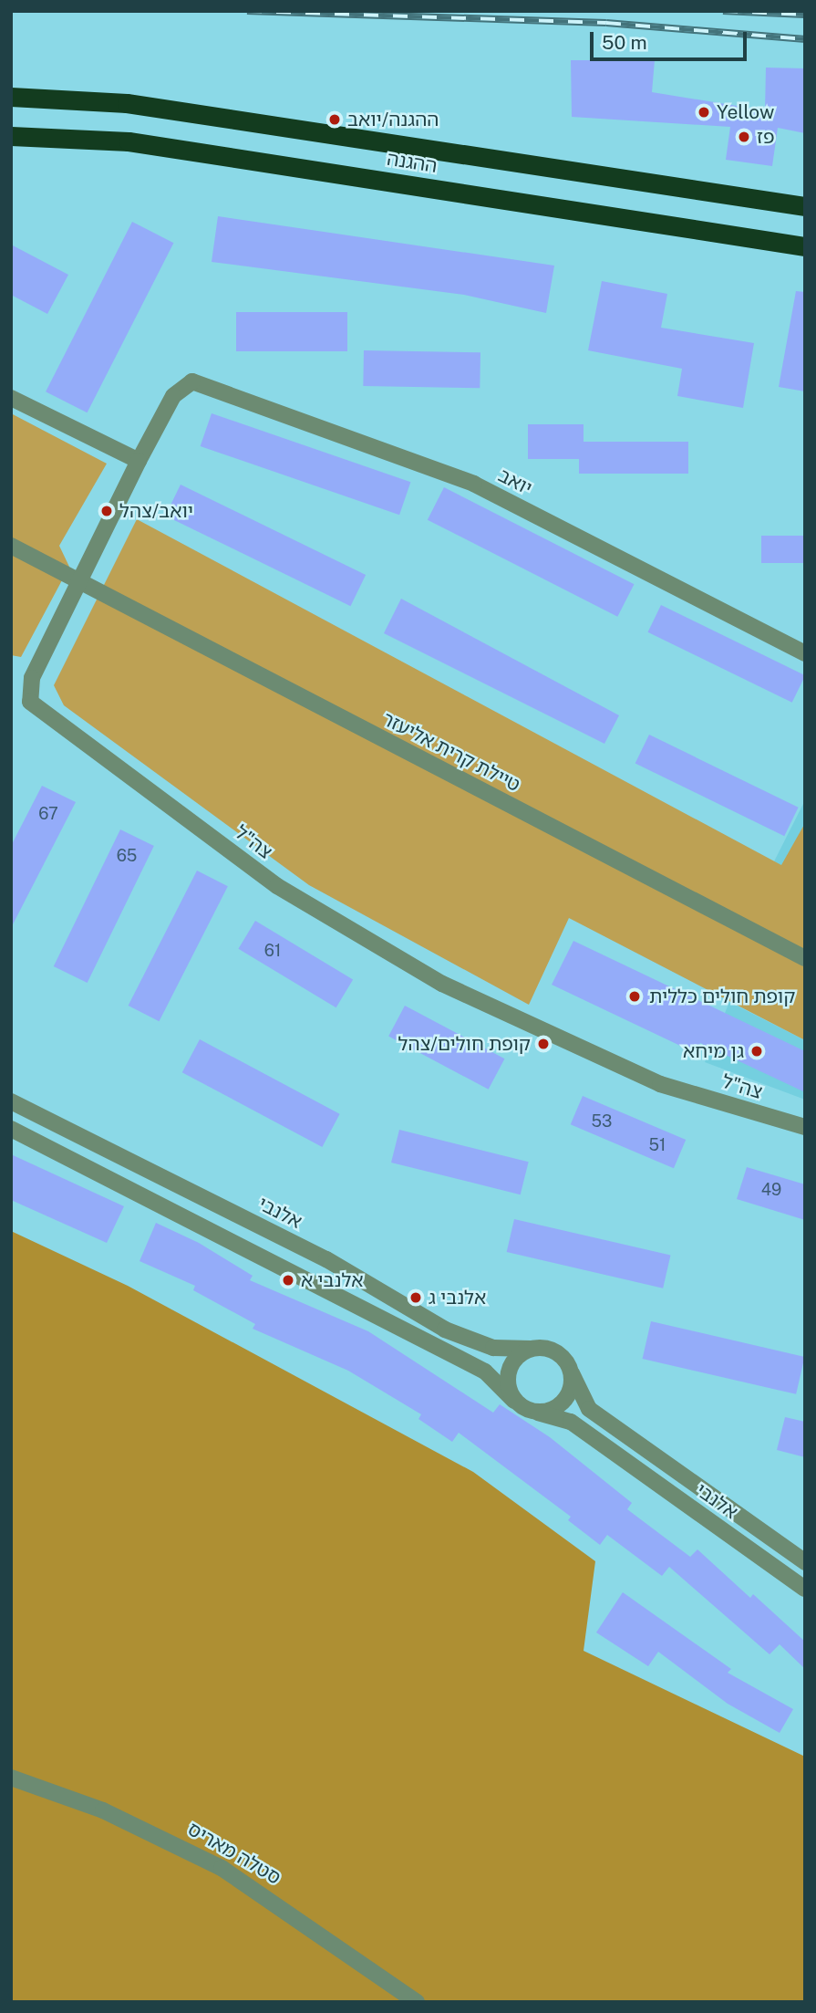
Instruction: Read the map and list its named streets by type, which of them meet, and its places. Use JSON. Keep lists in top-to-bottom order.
{
  "streets": {
    "highway": ["ההגנה"],
    "street": [
      "יואב",
      "טיילת קרית אליעזר",
      "צה\"ל",
      "אלנבי",
      "סטלה מאריס"
    ]
  },
  "crossings": [
    ["יואב", "צה\"ל"],
    ["טיילת קרית אליעזר", "צה\"ל"]
  ],
  "places": [
    "Yellow",
    "ההגנה/יואב",
    "פז",
    "יואב/צהל",
    "קופת חולים כללית",
    "קופת חולים/צהל",
    "גן מיחא",
    "אלנבי א",
    "אלנבי ג"
  ],
  "house_numbers": [
    "67",
    "65",
    "61",
    "53",
    "51",
    "49"
  ],
  "scale_bar": "50 m"
}
